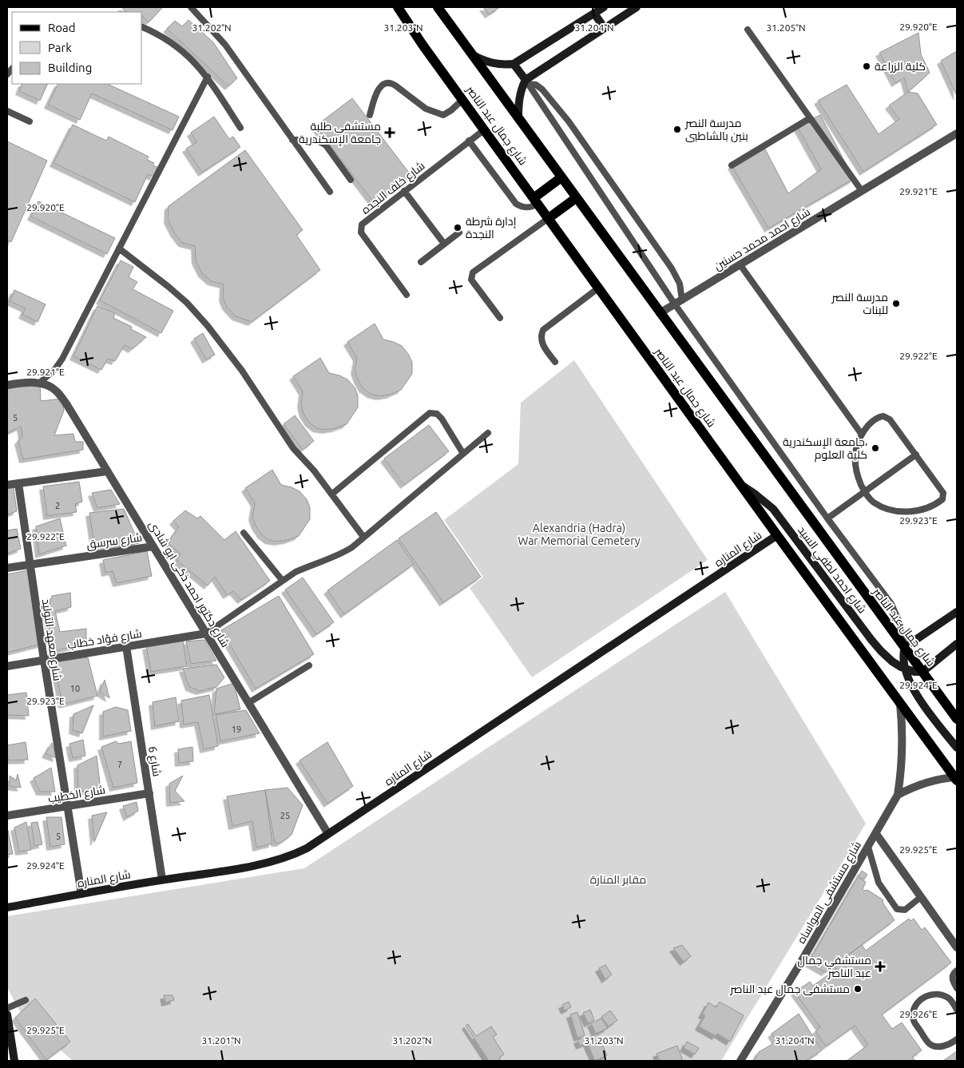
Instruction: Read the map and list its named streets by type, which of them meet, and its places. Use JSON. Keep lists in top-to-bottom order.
{
  "streets": {
    "main road": ["شارع جمال عبد الناصر"],
    "street": [
      "شارع احمد محمد حسنين",
      "شارع سرسق",
      "شارع المناره",
      "شارع احمد لطفي السيد",
      "شارع دكتور احمد ذكى ابو شادى",
      "شارع فؤاد خطاب",
      "شارع معهد التوليد",
      "شارع 6",
      "شارع الخطيب",
      "شارع مستشفى المواساه"
    ],
    "lane": ["شارع خلف النجده"]
  },
  "crossings": [
    ["شارع جمال عبد الناصر", "شارع خلف النجده"],
    ["شارع جمال عبد الناصر", "شارع احمد محمد حسنين"],
    ["شارع جمال عبد الناصر", "شارع المناره"],
    ["شارع جمال عبد الناصر", "شارع احمد لطفي السيد"],
    ["شارع جمال عبد الناصر", "شارع مستشفى المواساه"],
    ["شارع سرسق", "شارع دكتور احمد ذكى ابو شادى"],
    ["شارع سرسق", "شارع معهد التوليد"],
    ["شارع المناره", "شارع دكتور احمد ذكى ابو شادى"],
    ["شارع المناره", "شارع معهد التوليد"],
    ["شارع المناره", "شارع 6"],
    ["شارع دكتور احمد ذكى ابو شادى", "شارع فؤاد خطاب"],
    ["شارع فؤاد خطاب", "شارع معهد التوليد"],
    ["شارع فؤاد خطاب", "شارع 6"],
    ["شارع معهد التوليد", "شارع الخطيب"],
    ["شارع 6", "شارع الخطيب"]
  ],
  "parks": ["Alexandria (Hadra) War Memorial Cemetery", "مقابر المنارة"],
  "places": {
    "other": [
      "كلية الزراعة",
      "مدرسة النصر بنين بالشاطبى",
      "إدارة شرطة النجدة",
      "مدرسة النصر للبنات",
      "جامعة الإسكندرية، كلية العلوم",
      "مستشفى جمال عبد الناصر"
    ],
    "health": ["مستشفى طلبة جامعة الإسكندرية", "مستشفي جمال عبد الناصر"]
  },
  "house_numbers": [
    "5",
    "2",
    "10",
    "19",
    "7",
    "25",
    "5"
  ],
  "legend": ["Road", "Park", "Building"],
  "coordinates": [
    "29.920°E",
    "31.205°N",
    "31.202°N",
    "31.203°N",
    "31.204°N",
    "29.921°E",
    "29.922°E",
    "29.923°E",
    "29.924°E",
    "29.925°E",
    "29.926°E",
    "31.201°N"
  ]
}
